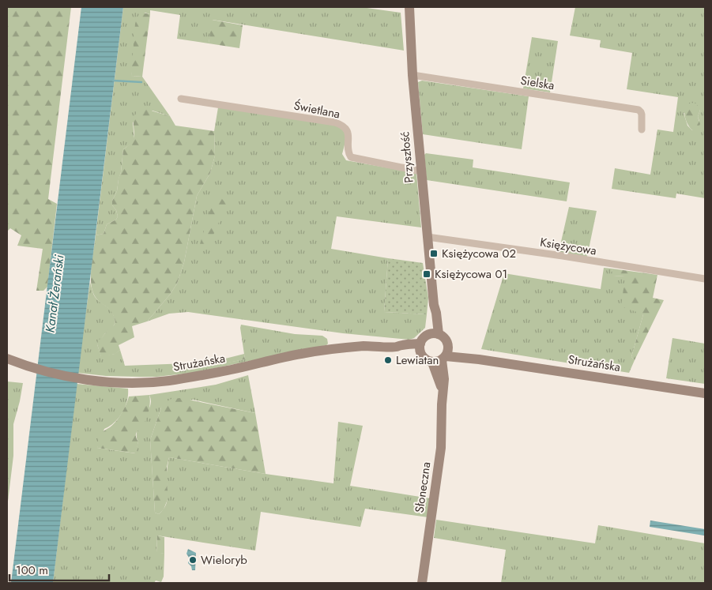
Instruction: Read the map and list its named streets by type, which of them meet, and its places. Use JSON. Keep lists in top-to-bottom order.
{
  "streets": {
    "main road": ["Przyszłość", "Strużańska", "Słoneczna"],
    "street": ["Sielska", "Świetlana", "Księżycowa"]
  },
  "crossings": [
    ["Sielska", "Przyszłość"],
    ["Świetlana", "Przyszłość"],
    ["Przyszłość", "Księżycowa"],
    ["Przyszłość", "Strużańska"],
    ["Przyszłość", "Słoneczna"],
    ["Strużańska", "Słoneczna"]
  ],
  "water": ["Kanał Żerański"],
  "places": {
    "transit": ["Księżycowa 02", "Księżycowa 01"],
    "other": ["Lewiatan", "Wieloryb"]
  },
  "scale_bar": "100 m"
}
